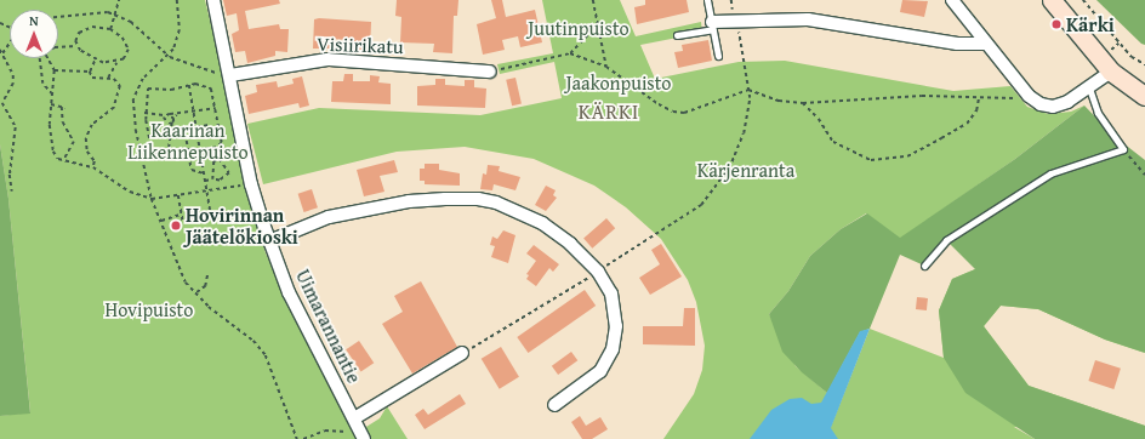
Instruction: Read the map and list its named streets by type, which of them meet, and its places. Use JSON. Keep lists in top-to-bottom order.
{
  "streets": {
    "street": ["Visiirikatu", "Uimarannantie"]
  },
  "crossings": [
    ["Visiirikatu", "Uimarannantie"]
  ],
  "districts": ["KÄRKI"],
  "parks": [
    "Juutinpuisto",
    "Jaakonpuisto",
    "Kaarinan Liikennepuisto",
    "Kärjenranta",
    "Hovipuisto"
  ],
  "places": ["Kärki", "Hovirinnan Jäätelökioski"],
  "north": "top"
}
